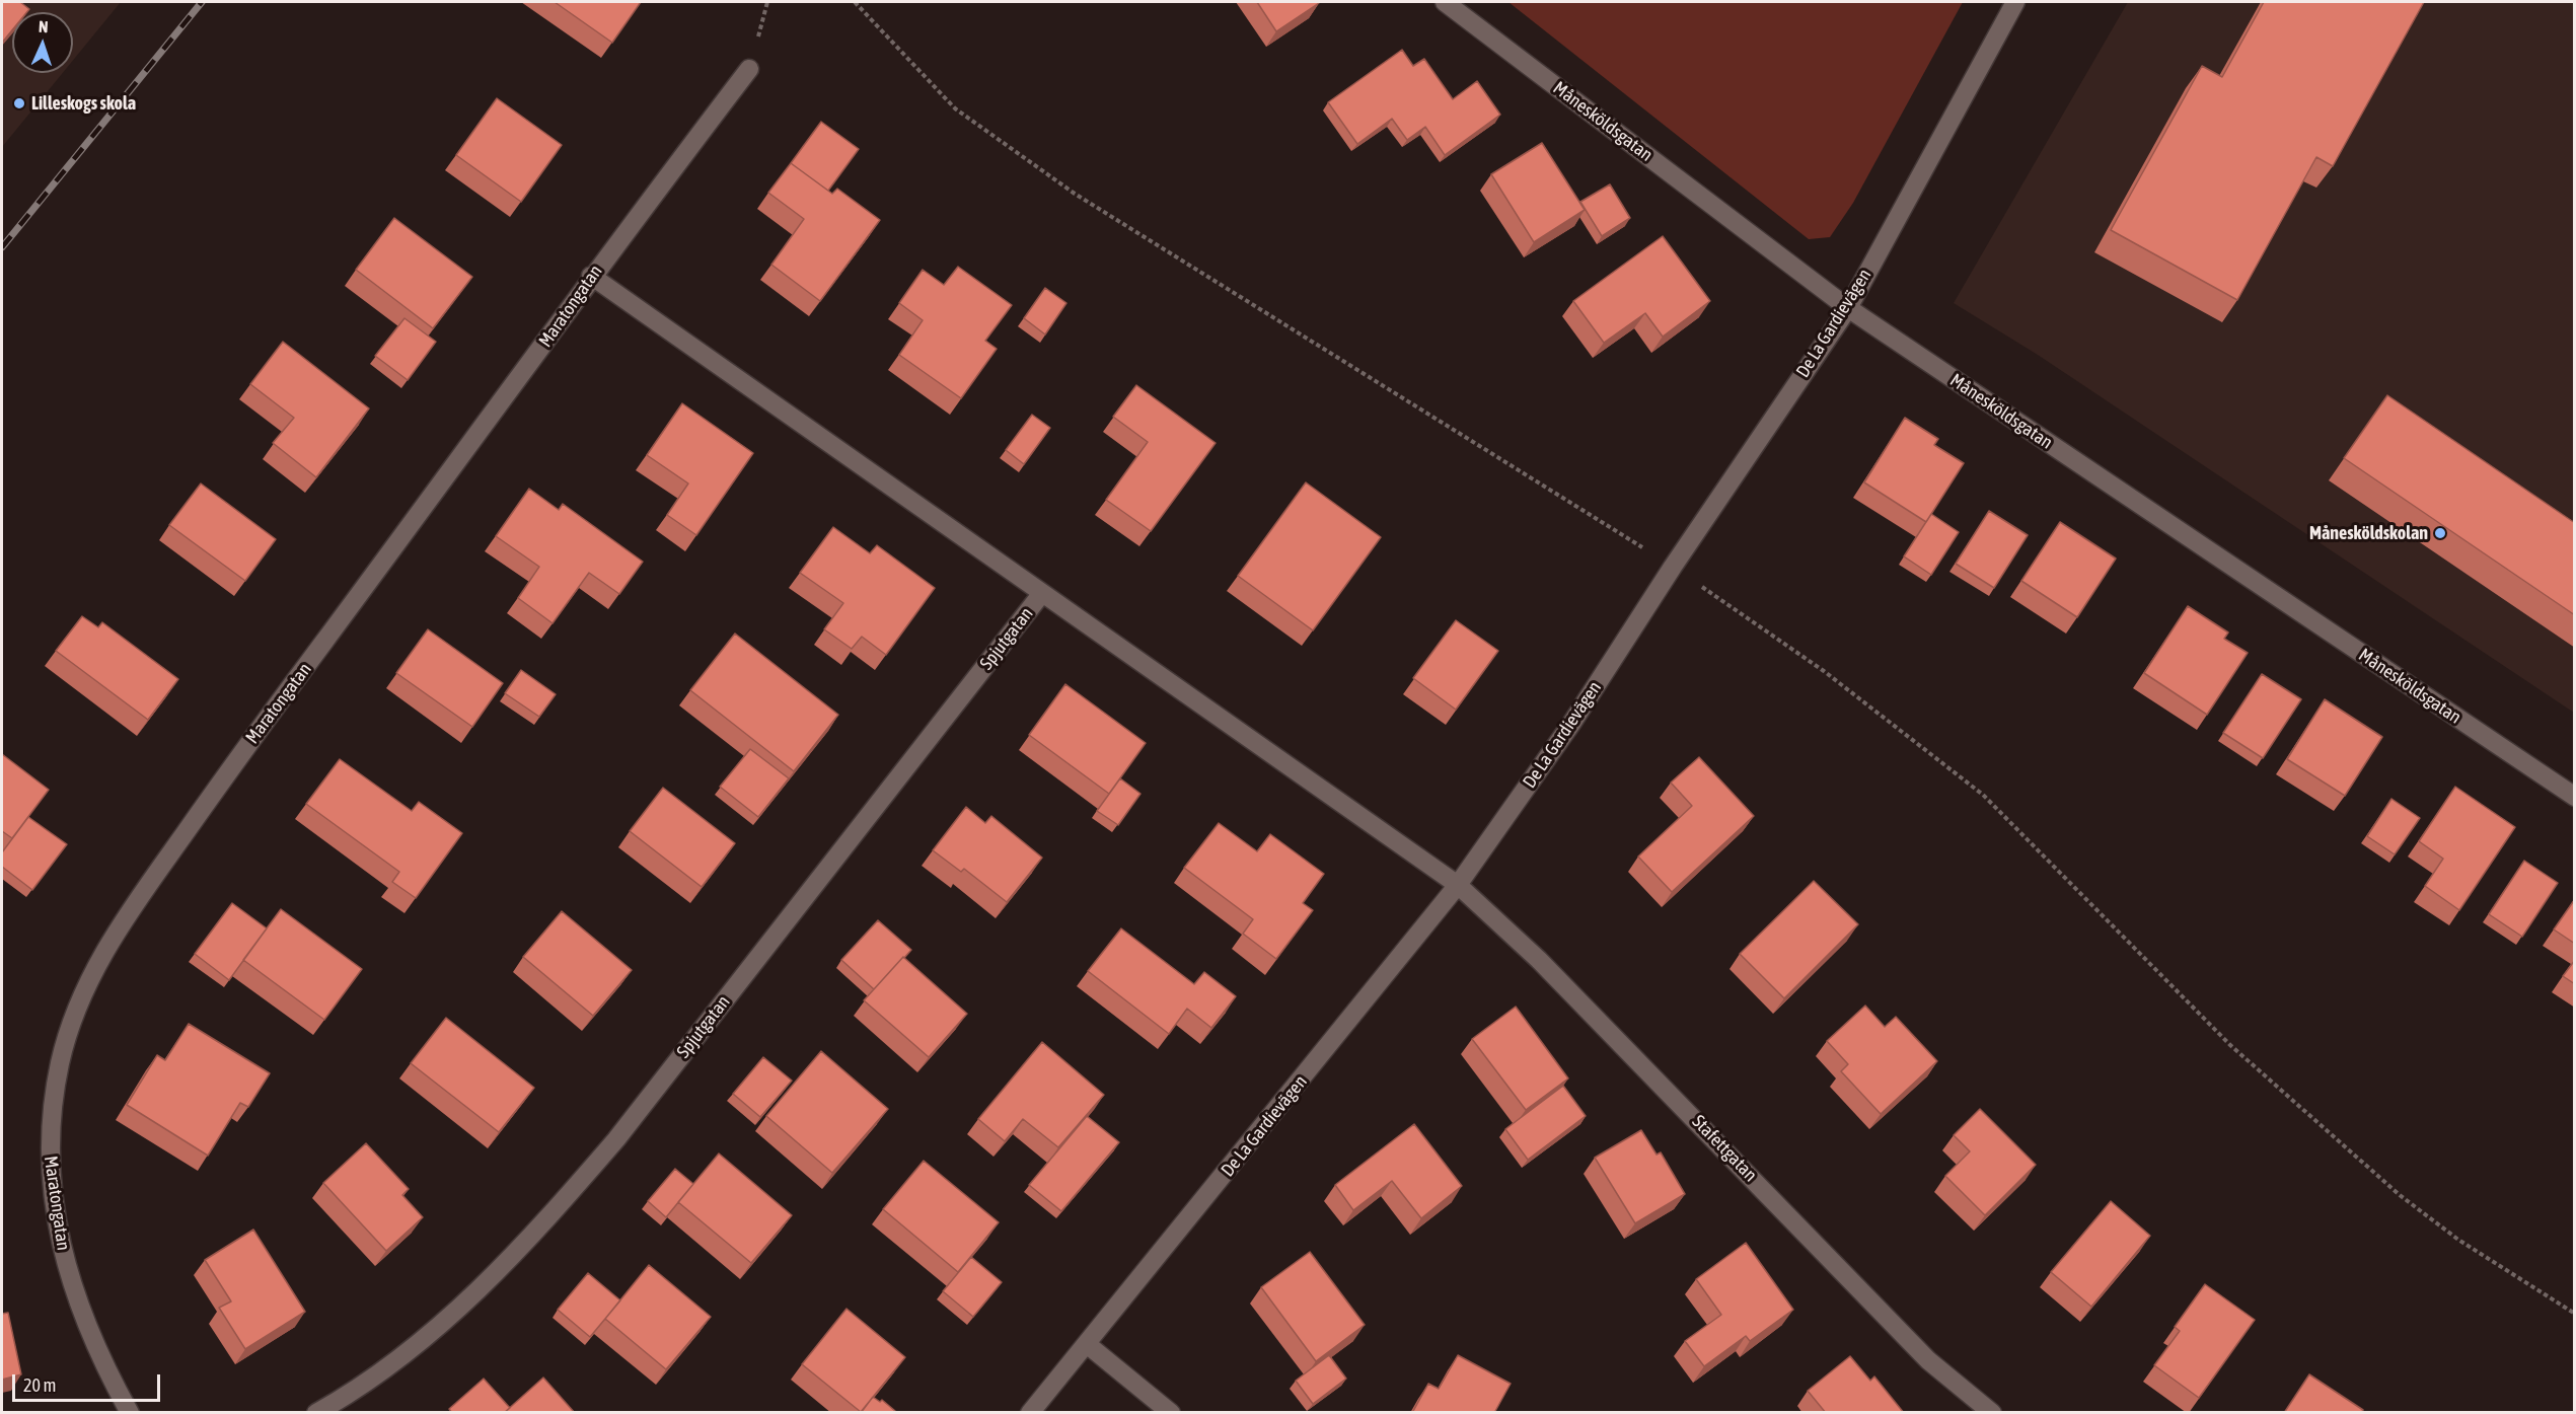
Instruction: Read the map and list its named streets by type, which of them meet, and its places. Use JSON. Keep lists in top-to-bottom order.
{
  "streets": {
    "street": [
      "Månesköldsgatan",
      "Maratongatan",
      "De La Gardievägen",
      "Spjutgatan",
      "Stafettgatan"
    ]
  },
  "crossings": [
    ["Månesköldsgatan", "De La Gardievägen"],
    ["Maratongatan", "Stafettgatan"],
    ["De La Gardievägen", "Stafettgatan"],
    ["Spjutgatan", "Stafettgatan"]
  ],
  "places": ["Lilleskogs skola", "Månesköldskolan"],
  "scale_bar": "20 m",
  "north": "top"
}
